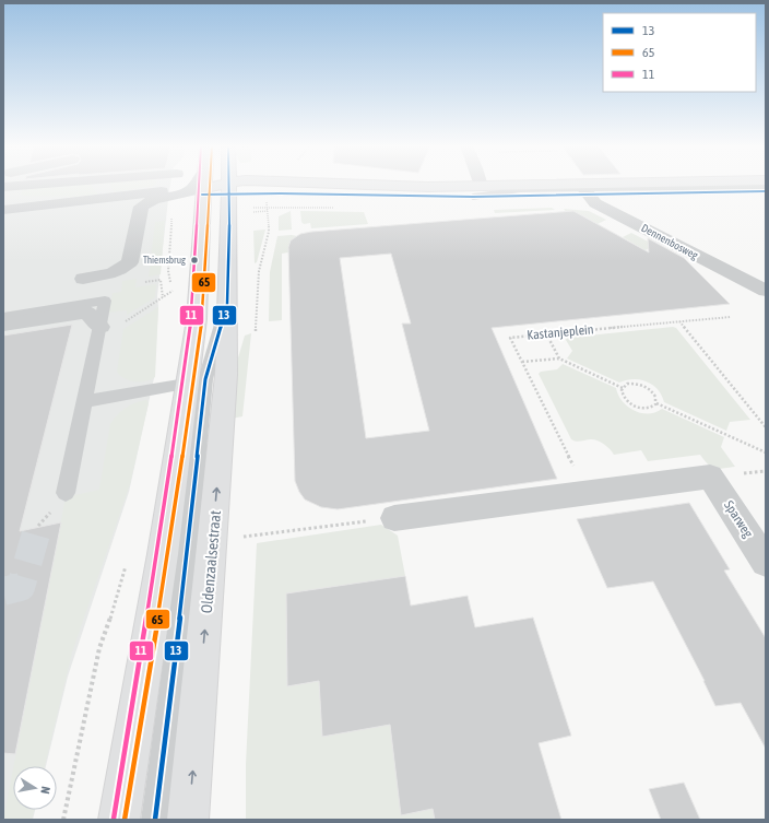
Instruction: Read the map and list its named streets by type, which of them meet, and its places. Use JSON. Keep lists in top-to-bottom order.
{
  "streets": {
    "main road": ["Oldenzaalsestraat"],
    "street": ["Dennenbosweg", "Sparweg"],
    "path": ["Kastanjeplein"]
  },
  "crossings": [
    ["Kastanjeplein", "Sparweg"]
  ],
  "places": ["Thiemsbrug"],
  "lines": ["transit line 13", "transit line 65", "transit line 11"],
  "legend": ["13", "65", "11"],
  "north": "right"
}
